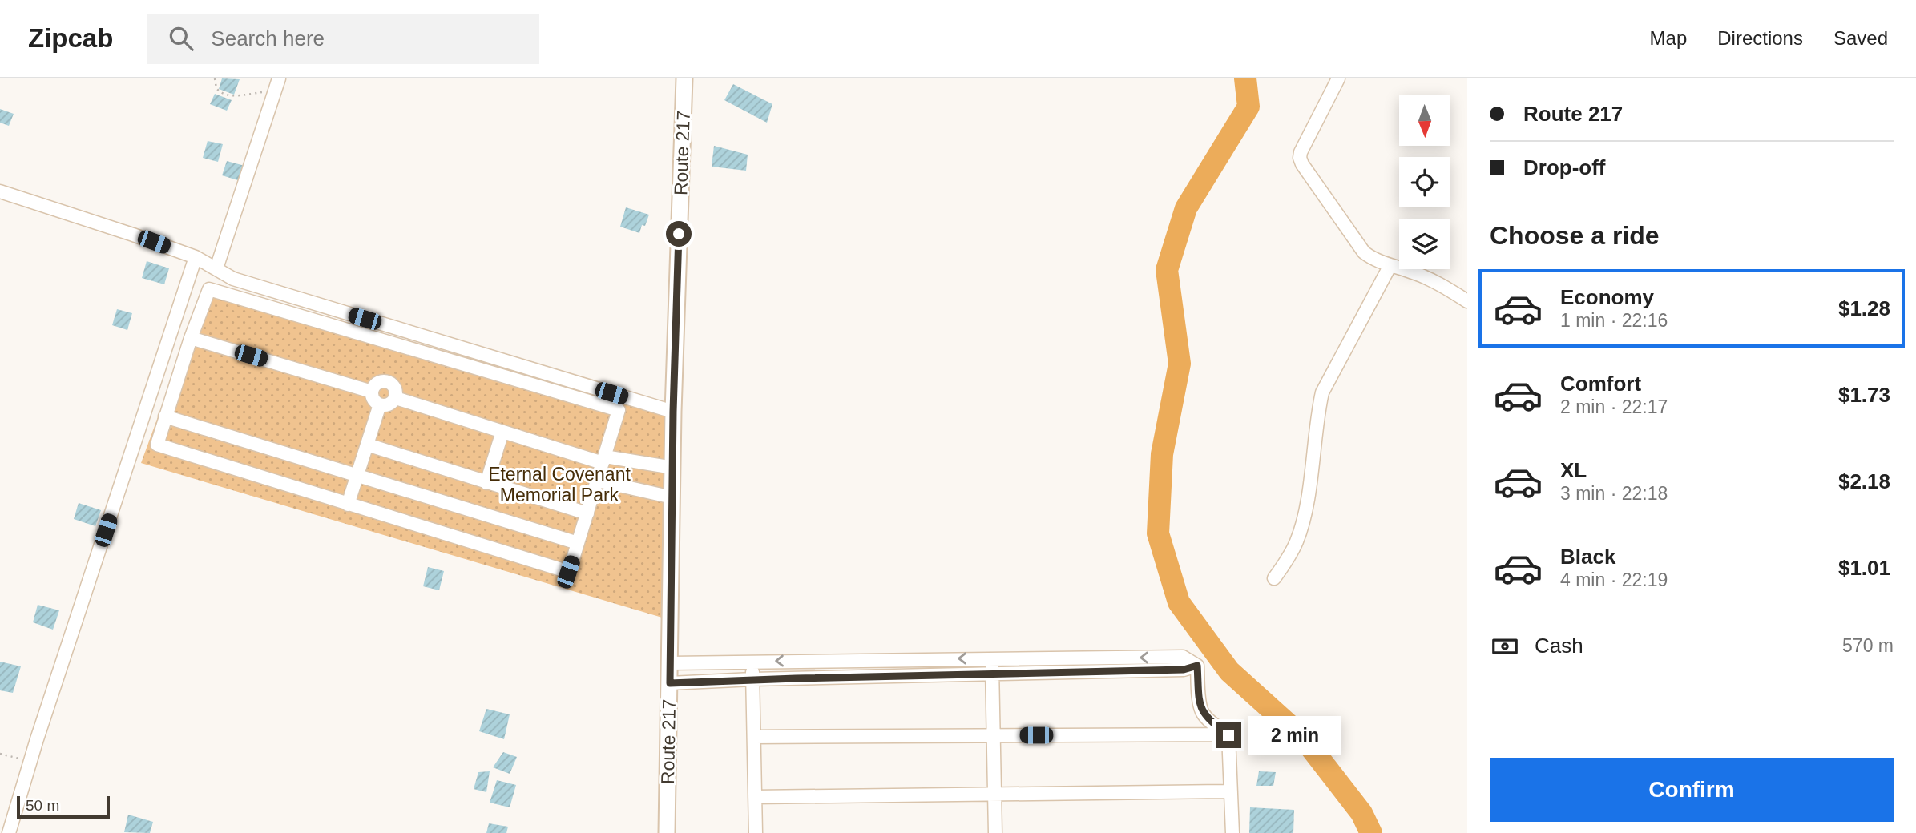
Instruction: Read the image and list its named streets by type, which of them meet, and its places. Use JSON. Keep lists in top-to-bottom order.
{
  "streets": {
    "main road": ["Route 217"]
  },
  "parks": ["Eternal Covenant Memorial Park"],
  "scale_bar": "50 m",
  "north": "bottom",
  "page": {
    "header": "Zipcab",
    "search": "Search here",
    "nav": ["Map", "Directions", "Saved"],
    "banner": ["Route 217", "Drop-off"],
    "heading": "Choose a ride",
    "list": [
      {
        "name": "Economy",
        "note": "1 min · 22:16",
        "value": "$1.28"
      },
      {
        "name": "Comfort",
        "note": "2 min · 22:17",
        "value": "$1.73"
      },
      {
        "name": "XL",
        "note": "3 min · 22:18",
        "value": "$2.18"
      },
      {
        "name": "Black",
        "note": "4 min · 22:19",
        "value": "$1.01"
      }
    ],
    "pay": ["Cash", "570 m"],
    "bubble": "2 min",
    "buttons": "Confirm",
    "scale": "50 m"
  }
}
